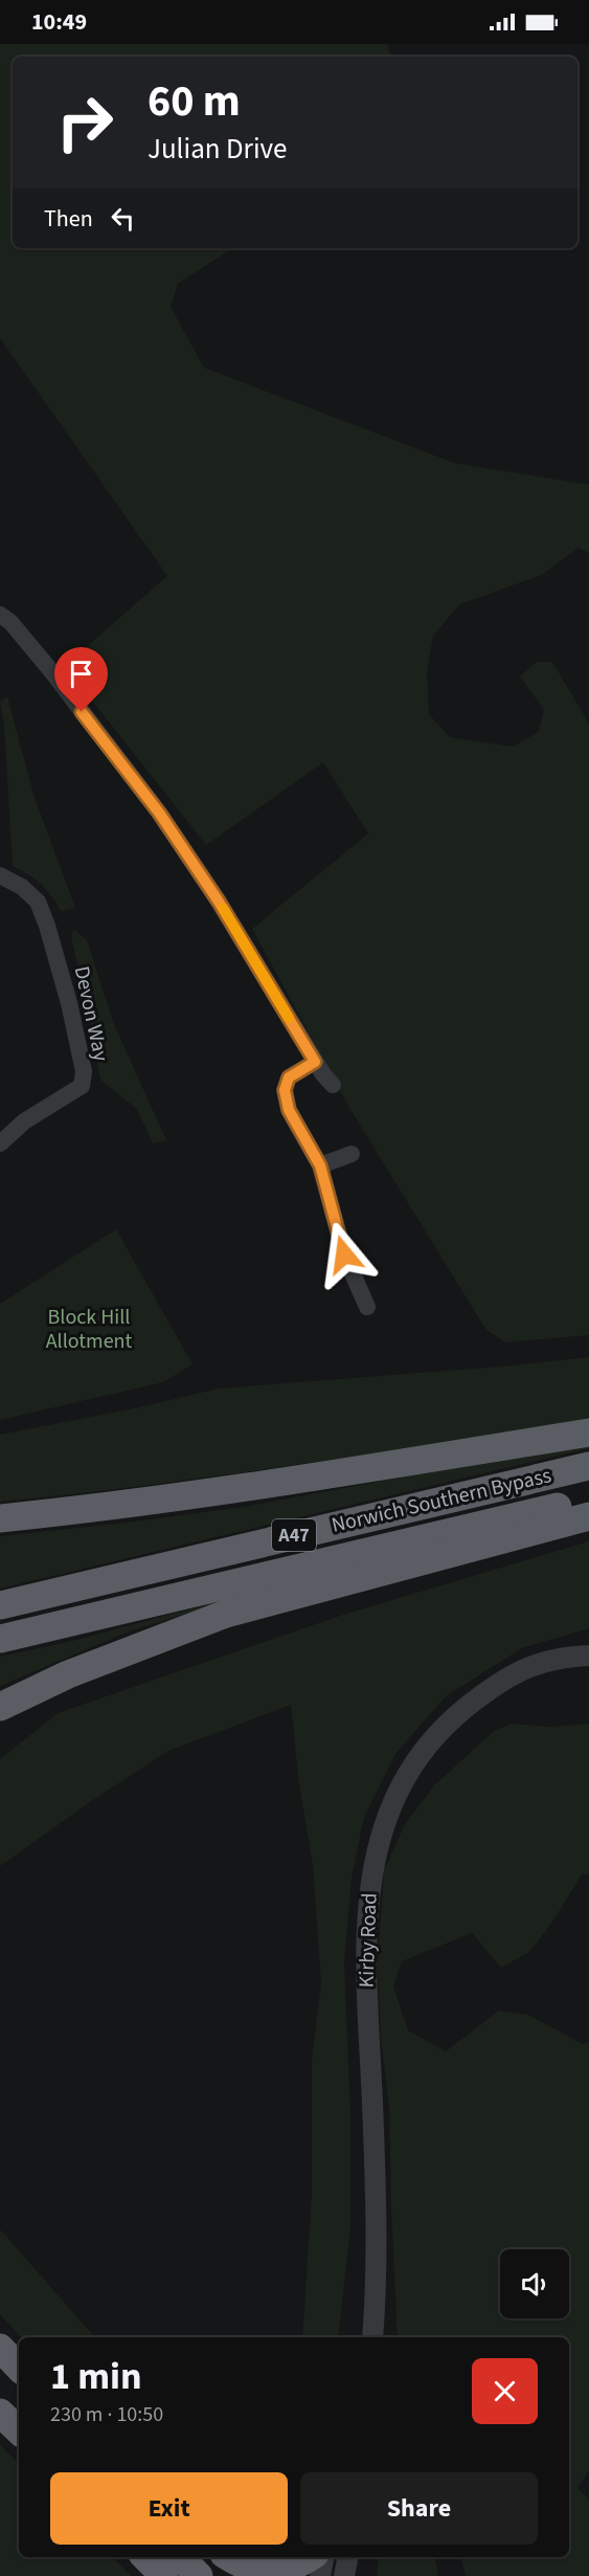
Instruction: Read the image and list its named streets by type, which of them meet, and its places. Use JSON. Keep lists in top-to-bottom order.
{
  "streets": {
    "highway": ["Norwich Southern Bypass", "A47"],
    "street": ["Devon Way", "Kirby Road"]
  },
  "parks": ["Block Hill Allotment"],
  "page": {
    "status": "10:49",
    "turn": ["60 m", "Julian Drive"],
    "then": "Then",
    "heading": ["1 min", "230 m · 10:50"],
    "buttons": ["Exit", "Share"]
  }
}
